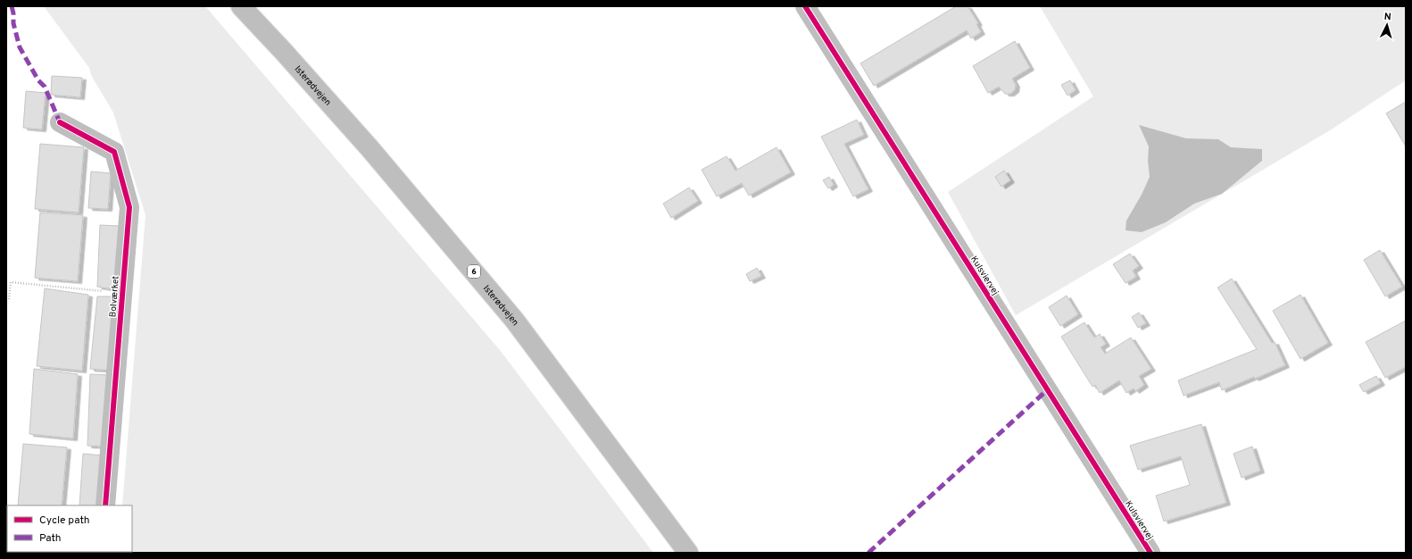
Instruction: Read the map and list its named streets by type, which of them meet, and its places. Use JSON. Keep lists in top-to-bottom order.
{
  "streets": {
    "main road": [
      "Isterødvejen",
      "6",
      "Kulsviervej",
      "Bolværket"
    ]
  },
  "legend": ["Cycle path", "Path"],
  "north": "top"
}
